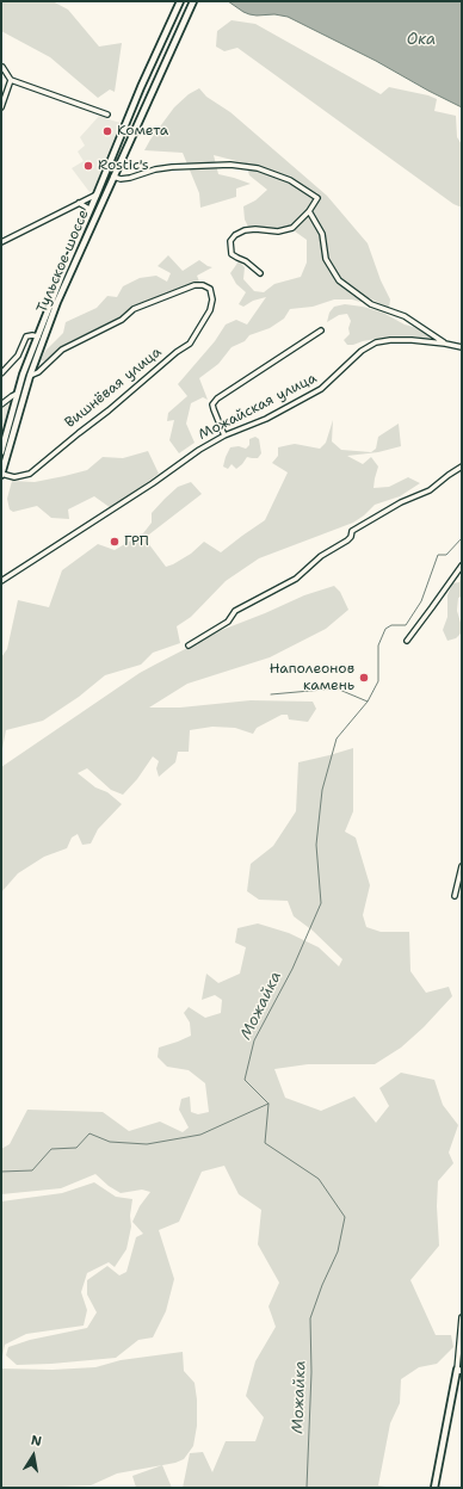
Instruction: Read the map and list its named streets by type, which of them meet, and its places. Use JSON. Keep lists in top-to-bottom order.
{
  "streets": {
    "main road": ["Тульское шоссе"],
    "street": ["Вишнёвая улица", "Можайская улица"]
  },
  "crossings": [
    ["Тульское шоссе", "Вишнёвая улица"]
  ],
  "water": ["Ока", "Можайка"],
  "places": [
    "Комета",
    "Rostic's",
    "ГРП",
    "Наполеонов камень"
  ],
  "north": "top"
}
